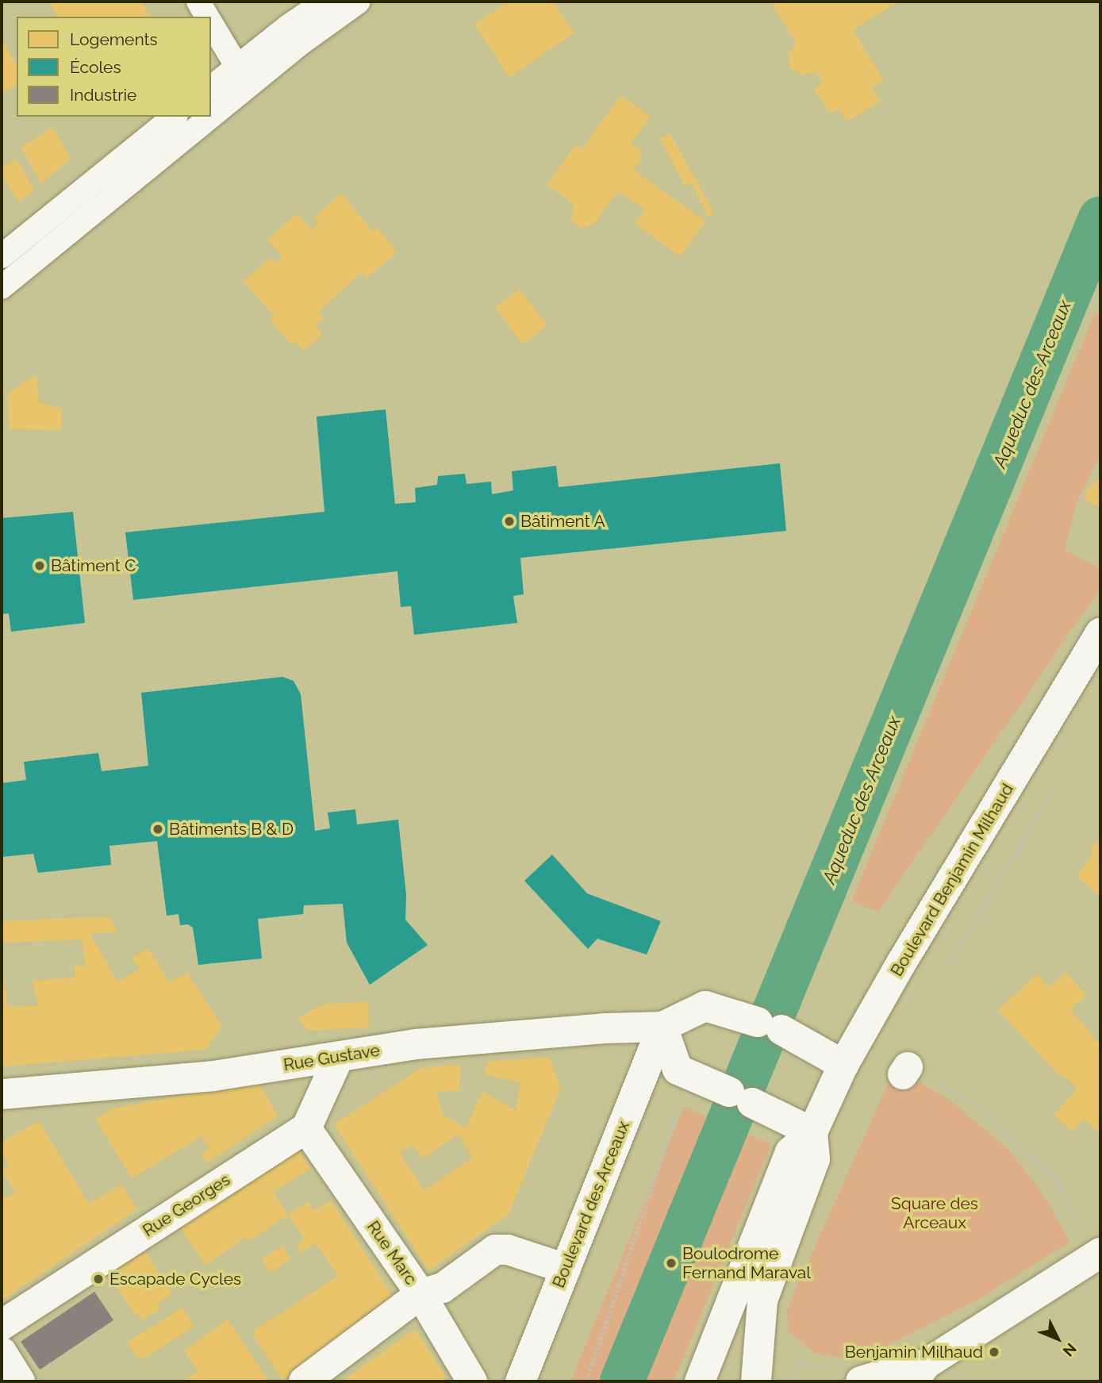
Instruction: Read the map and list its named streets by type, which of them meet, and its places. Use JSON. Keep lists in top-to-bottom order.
{
  "streets": {
    "street": [
      "Boulevard Benjamin Milhaud",
      "Rue Gustave",
      "Boulevard des Arceaux",
      "Rue Georges",
      "Rue Marc"
    ]
  },
  "crossings": [
    ["Boulevard Benjamin Milhaud", "Rue Gustave"],
    ["Rue Gustave", "Boulevard des Arceaux"],
    ["Rue Georges", "Rue Marc"]
  ],
  "water": ["Aqueduc des Arceaux"],
  "parks": ["Square des Arceaux"],
  "places": [
    "Bâtiment A",
    "Bâtiment C",
    "Bâtiments B & D",
    "Boulodrome Fernand Maraval",
    "Escapade Cycles",
    "Benjamin Milhaud"
  ],
  "legend": ["Logements", "Écoles", "Industrie"],
  "north": "bottom right"
}
